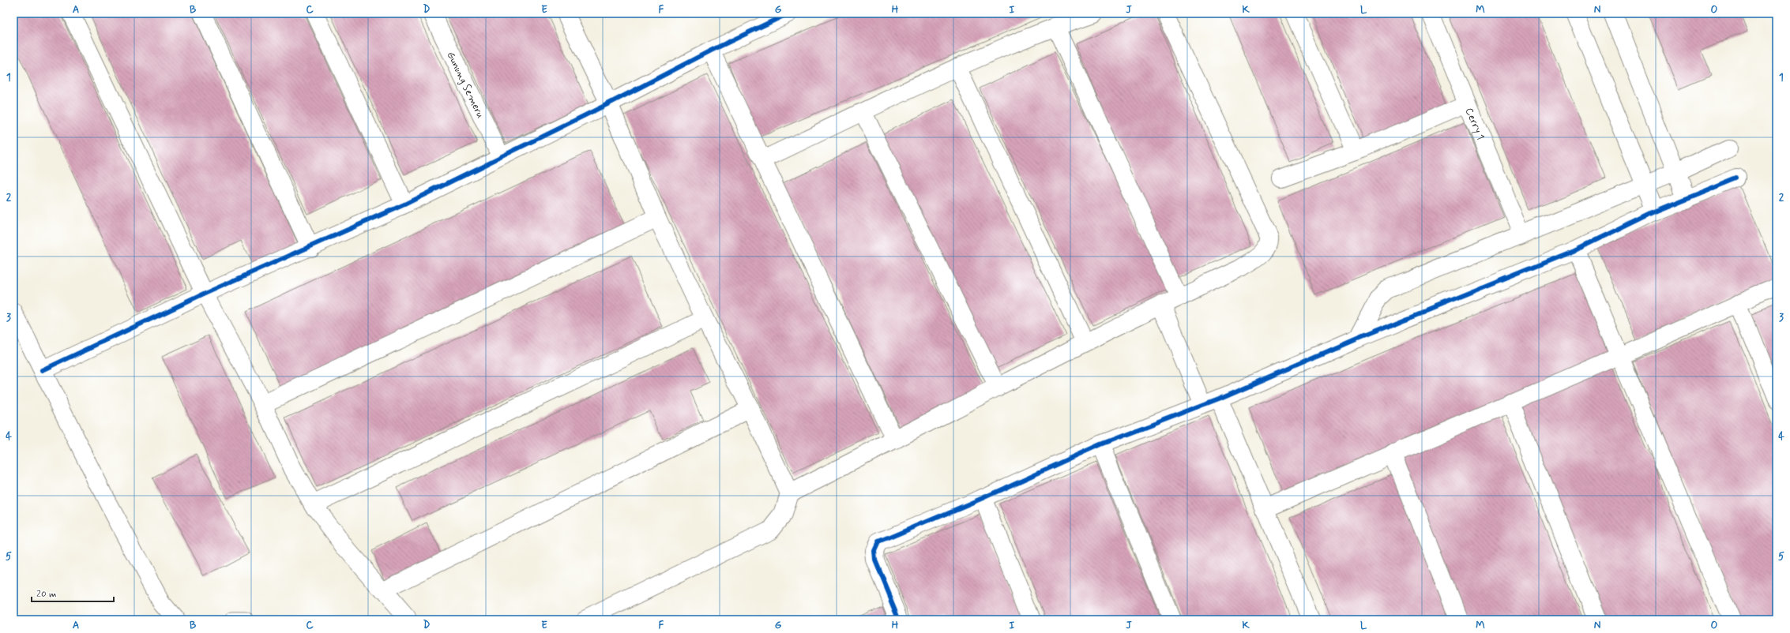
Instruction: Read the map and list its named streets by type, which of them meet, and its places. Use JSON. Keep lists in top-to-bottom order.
{
  "streets": {
    "street": ["Gunung Semeru", "Cerry 1"]
  },
  "scale_bar": "20 m",
  "grid": {
    "columns": [
      "A",
      "B",
      "C",
      "D",
      "E",
      "F",
      "G",
      "H",
      "I",
      "J",
      "K",
      "L",
      "M",
      "N",
      "O"
    ],
    "rows": [
      "1",
      "2",
      "3",
      "4",
      "5"
    ]
  }
}
